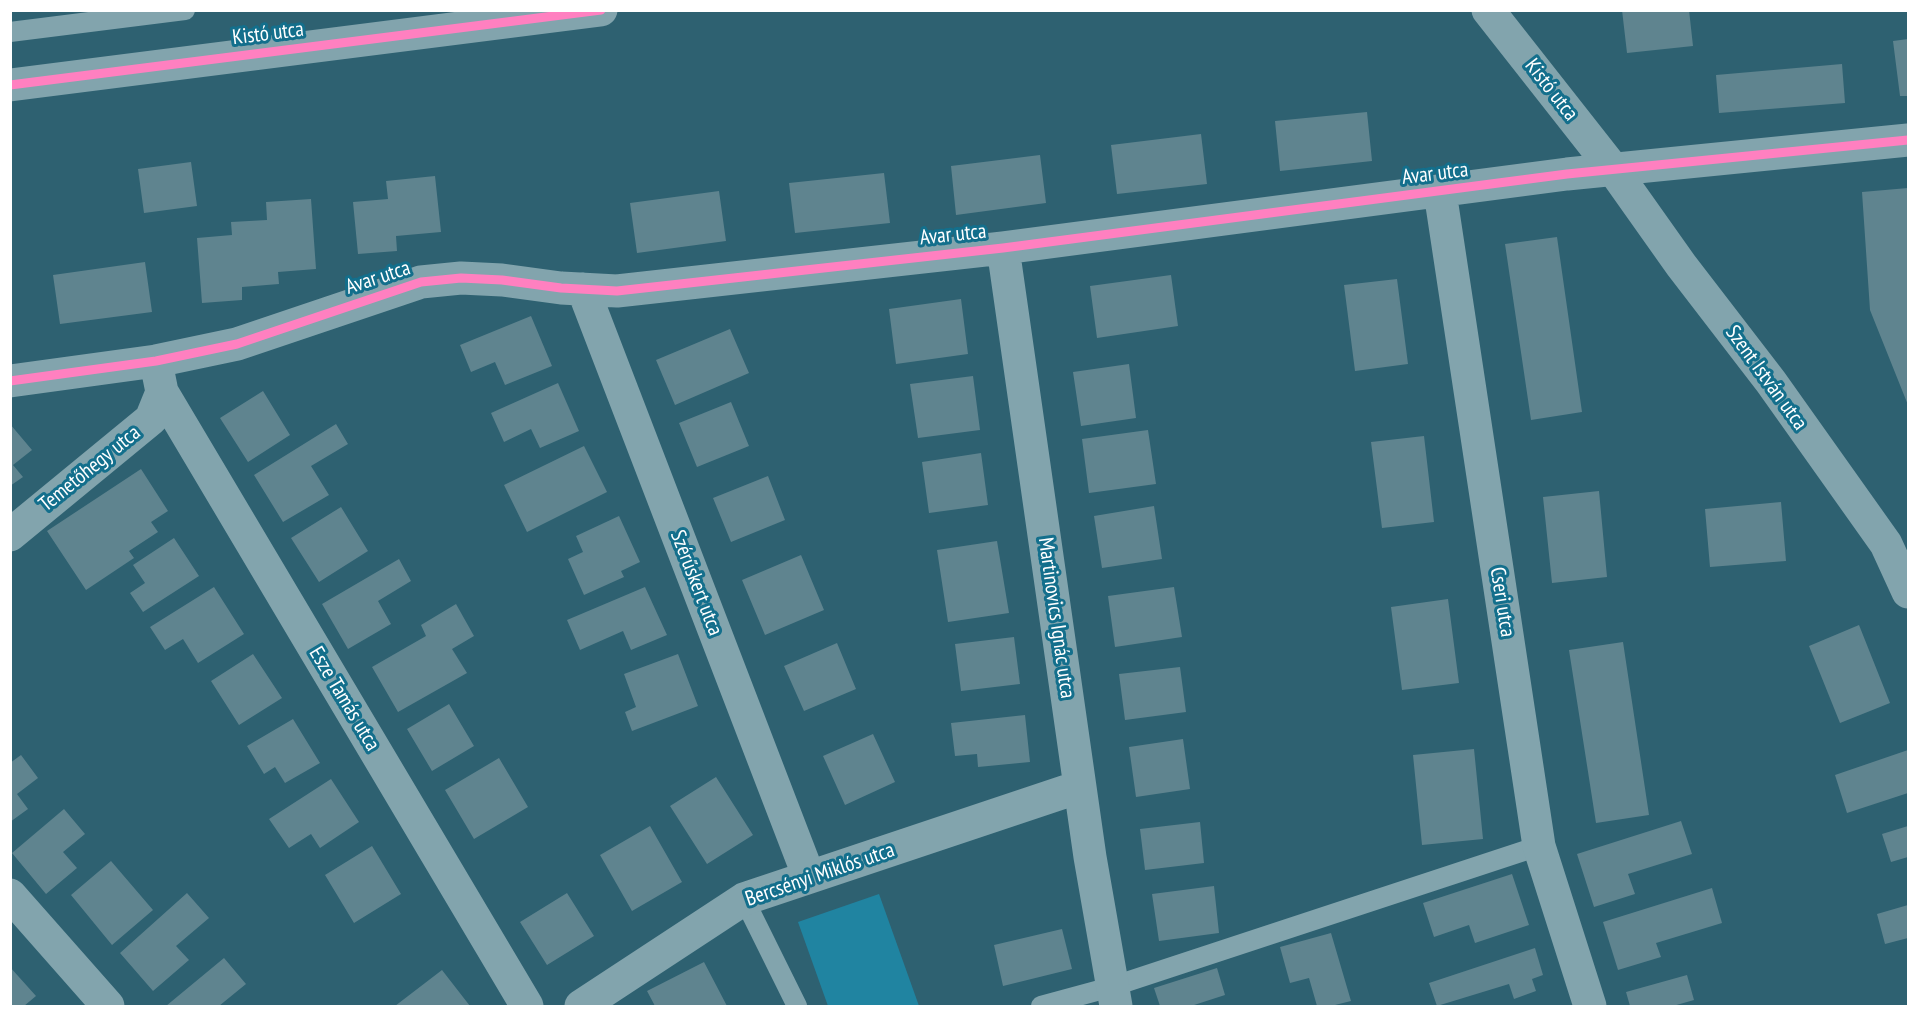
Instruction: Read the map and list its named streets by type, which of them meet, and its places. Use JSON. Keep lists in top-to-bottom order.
{
  "streets": {
    "street": [
      "Kistó utca",
      "Avar utca",
      "Szent István utca",
      "Temetőhegy utca",
      "Szérűskert utca",
      "Cseri utca",
      "Martinovics Ignác utca",
      "Esze Tamás utca",
      "Bercsényi Miklós utca"
    ]
  },
  "crossings": [
    ["Kistó utca", "Avar utca"],
    ["Kistó utca", "Szent István utca"],
    ["Avar utca", "Szent István utca"],
    ["Avar utca", "Temetőhegy utca"],
    ["Avar utca", "Szérűskert utca"],
    ["Avar utca", "Cseri utca"],
    ["Avar utca", "Martinovics Ignác utca"],
    ["Avar utca", "Esze Tamás utca"],
    ["Temetőhegy utca", "Esze Tamás utca"],
    ["Szérűskert utca", "Bercsényi Miklós utca"],
    ["Martinovics Ignác utca", "Bercsényi Miklós utca"]
  ]
}
